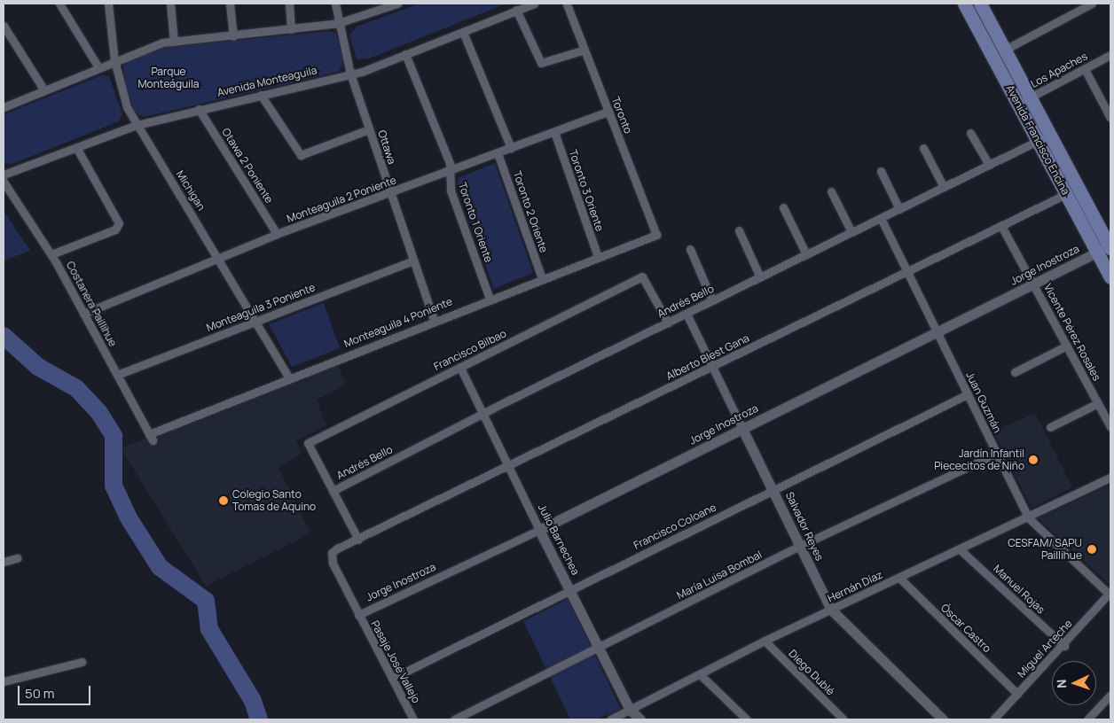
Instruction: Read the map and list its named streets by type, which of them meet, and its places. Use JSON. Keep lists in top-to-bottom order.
{
  "streets": {
    "main road": ["Avenida Francisco Encina"],
    "street": [
      "Los Apaches",
      "Avenida Monteaguila",
      "Toronto",
      "Ottawa",
      "Otawa 2 Poniente",
      "Michigan",
      "Toronto 3 Oriente",
      "Monteaguila 2 Poniente",
      "Toronto 2 Oriente",
      "Toronto 1 Oriente",
      "Jorge Inostroza",
      "Andrés Bello",
      "Costanera Paillihue",
      "Monteaguila 3 Poniente",
      "Monteaguila 4 Poniente",
      "Vicente Pérez Rosales",
      "Francisco Bilbao",
      "Alberto Blest Gana",
      "Juan Guzmán",
      "Francisco Coloane",
      "Salvador Reyes",
      "Julio Barnechea",
      "María Luisa Bombal",
      "Hernán Díaz",
      "Manuel Rojas",
      "Óscar Castro",
      "Miguel Arteche",
      "Pasaje José Vallejo",
      "Diego Dublé"
    ]
  },
  "crossings": [
    ["Los Apaches", "Avenida Francisco Encina"],
    ["Avenida Monteaguila", "Ottawa"],
    ["Avenida Monteaguila", "Otawa 2 Poniente"],
    ["Avenida Monteaguila", "Michigan"],
    ["Avenida Monteaguila", "Toronto 1 Oriente"],
    ["Toronto", "Monteaguila 2 Poniente"],
    ["Toronto", "Monteaguila 4 Poniente"],
    ["Avenida Francisco Encina", "Jorge Inostroza"],
    ["Avenida Francisco Encina", "Andrés Bello"],
    ["Avenida Francisco Encina", "Alberto Blest Gana"],
    ["Ottawa", "Monteaguila 2 Poniente"],
    ["Ottawa", "Monteaguila 3 Poniente"],
    ["Ottawa", "Monteaguila 4 Poniente"],
    ["Otawa 2 Poniente", "Monteaguila 2 Poniente"],
    ["Michigan", "Monteaguila 2 Poniente"],
    ["Michigan", "Monteaguila 3 Poniente"],
    ["Michigan", "Monteaguila 4 Poniente"],
    ["Toronto 3 Oriente", "Monteaguila 2 Poniente"],
    ["Toronto 3 Oriente", "Monteaguila 4 Poniente"],
    ["Monteaguila 2 Poniente", "Toronto 2 Oriente"],
    ["Monteaguila 2 Poniente", "Toronto 1 Oriente"],
    ["Monteaguila 2 Poniente", "Costanera Paillihue"],
    ["Toronto 2 Oriente", "Monteaguila 4 Poniente"],
    ["Toronto 1 Oriente", "Monteaguila 4 Poniente"],
    ["Jorge Inostroza", "Vicente Pérez Rosales"],
    ["Jorge Inostroza", "Juan Guzmán"],
    ["Jorge Inostroza", "Salvador Reyes"],
    ["Jorge Inostroza", "Julio Barnechea"],
    ["Jorge Inostroza", "Pasaje José Vallejo"],
    ["Andrés Bello", "Francisco Bilbao"],
    ["Andrés Bello", "Juan Guzmán"],
    ["Andrés Bello", "Salvador Reyes"],
    ["Andrés Bello", "Julio Barnechea"],
    ["Costanera Paillihue", "Monteaguila 3 Poniente"],
    ["Costanera Paillihue", "Monteaguila 4 Poniente"],
    ["Vicente Pérez Rosales", "Alberto Blest Gana"],
    ["Francisco Bilbao", "Julio Barnechea"],
    ["Alberto Blest Gana", "Juan Guzmán"],
    ["Alberto Blest Gana", "Salvador Reyes"],
    ["Alberto Blest Gana", "Julio Barnechea"],
    ["Alberto Blest Gana", "Pasaje José Vallejo"],
    ["Juan Guzmán", "Francisco Coloane"],
    ["Juan Guzmán", "María Luisa Bombal"],
    ["Juan Guzmán", "Hernán Díaz"],
    ["Juan Guzmán", "Miguel Arteche"],
    ["Francisco Coloane", "Salvador Reyes"],
    ["Francisco Coloane", "Julio Barnechea"],
    ["Francisco Coloane", "Pasaje José Vallejo"],
    ["Salvador Reyes", "María Luisa Bombal"],
    ["Salvador Reyes", "Hernán Díaz"],
    ["Julio Barnechea", "María Luisa Bombal"],
    ["Julio Barnechea", "Hernán Díaz"],
    ["Hernán Díaz", "Manuel Rojas"],
    ["Hernán Díaz", "Óscar Castro"],
    ["Hernán Díaz", "Diego Dublé"],
    ["Manuel Rojas", "Miguel Arteche"],
    ["Óscar Castro", "Miguel Arteche"]
  ],
  "parks": ["Parque Monteáguila"],
  "places": ["Jardín Infantil Piececitos de Niño", "Colegio Santo Tomas de Aquino", "CESFAM/ SAPU Paillihue"],
  "scale_bar": "50 m",
  "north": "left"
}
